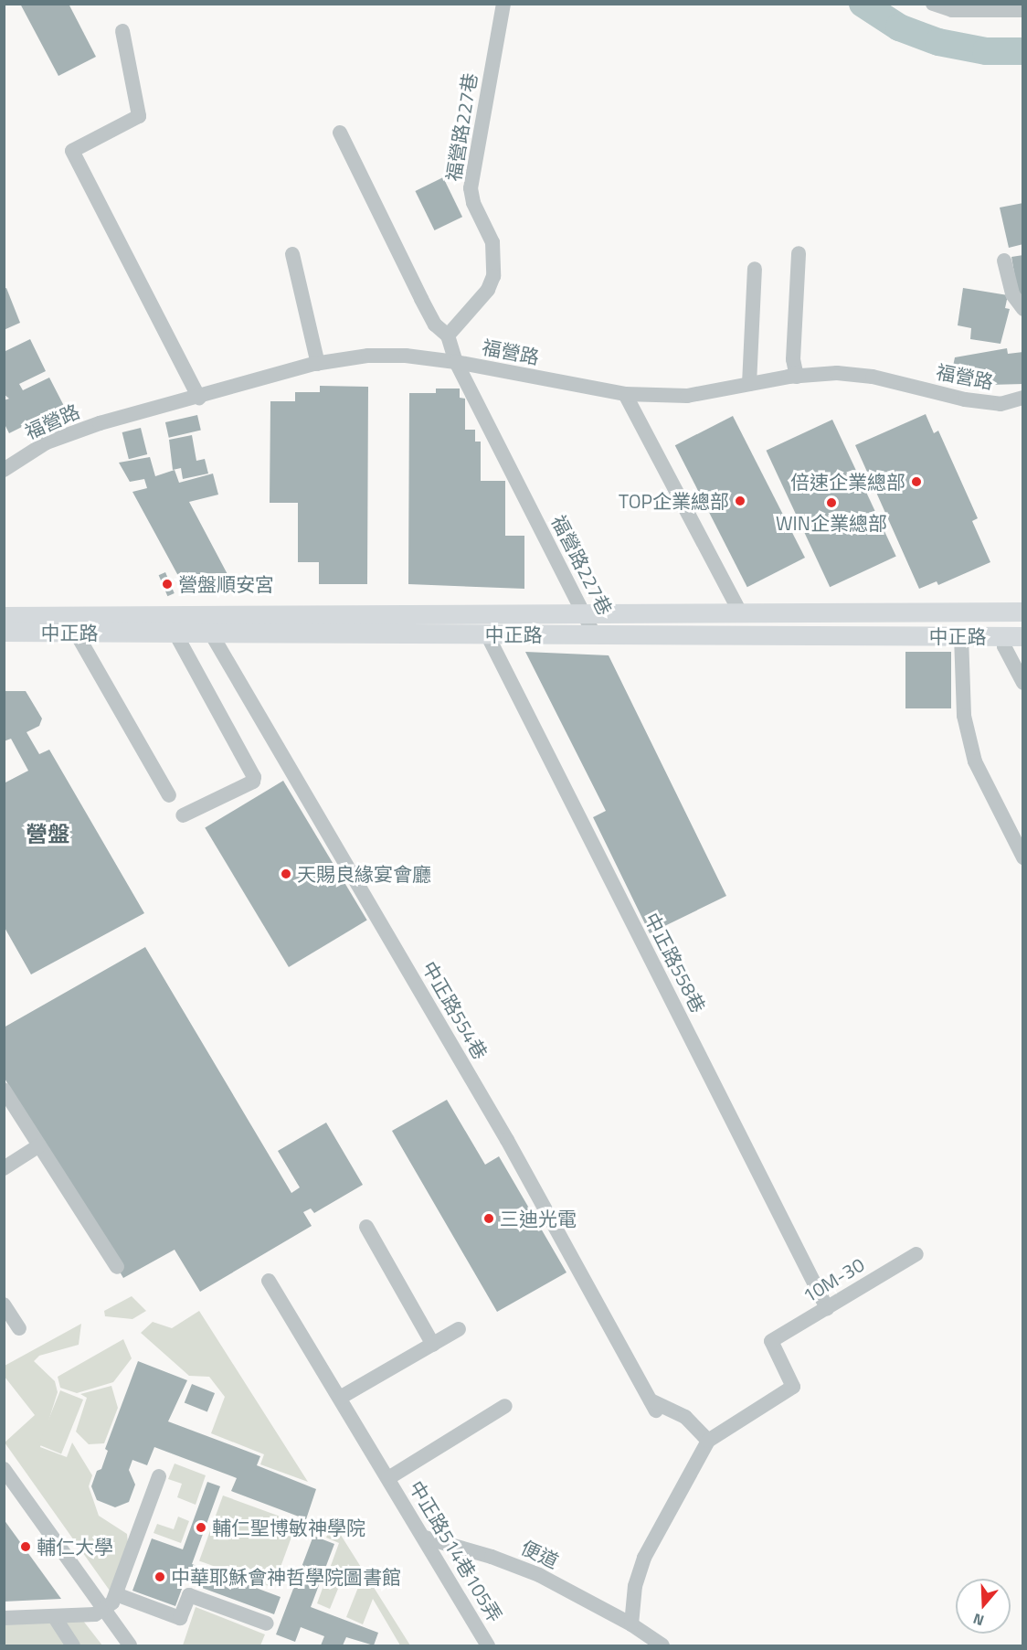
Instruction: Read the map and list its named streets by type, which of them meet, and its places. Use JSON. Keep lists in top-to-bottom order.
{
  "streets": {
    "main road": ["中正路"],
    "street": [
      "福營路227巷",
      "福營路",
      "中正路558巷",
      "中正路554巷",
      "10M-30",
      "中正路514巷105弄",
      "便道"
    ]
  },
  "crossings": [
    ["福營路227巷", "福營路"],
    ["福營路227巷", "中正路"],
    ["中正路", "中正路558巷"],
    ["中正路", "中正路554巷"],
    ["中正路558巷", "10M-30"],
    ["中正路554巷", "10M-30"],
    ["中正路514巷105弄", "便道"]
  ],
  "districts": ["營盤"],
  "places": [
    "倍速企業總部",
    "TOP企業總部",
    "WIN企業總部",
    "營盤順安宮",
    "天賜良緣宴會廳",
    "三迪光電",
    "輔仁聖博敏神學院",
    "輔仁大學",
    "中華耶穌會神哲學院圖書館"
  ],
  "north": "bottom"
}
